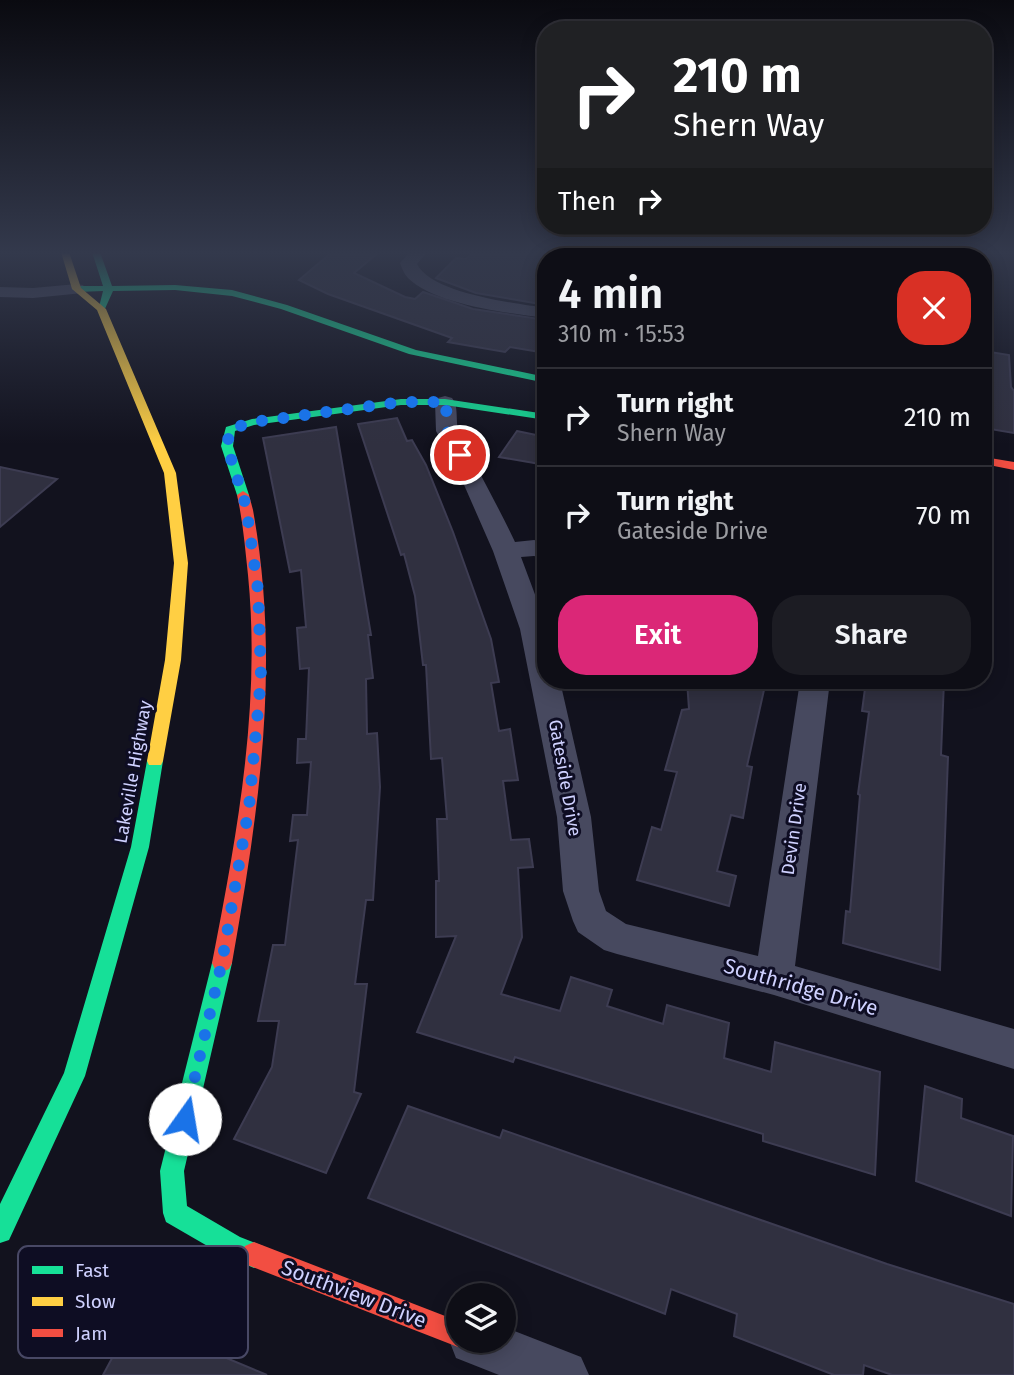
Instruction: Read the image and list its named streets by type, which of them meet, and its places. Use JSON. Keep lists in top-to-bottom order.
{
  "streets": {
    "street": [
      "Lakeville Highway",
      "Gateside Drive",
      "Devin Drive",
      "Southridge Drive",
      "Southview Drive"
    ]
  },
  "crossings": [
    ["Gateside Drive", "Southridge Drive"],
    ["Gateside Drive", "Southview Drive"],
    ["Devin Drive", "Southridge Drive"]
  ],
  "legend": ["Fast", "Slow", "Jam"],
  "page": {
    "turn": ["210 m", "Shern Way"],
    "then": "Then",
    "heading": ["4 min", "310 m · 15:53"],
    "list": [
      {
        "name": "Turn right",
        "note": "Shern Way",
        "value": "210 m"
      },
      {
        "name": "Turn right",
        "note": "Gateside Drive",
        "value": "70 m"
      }
    ],
    "buttons": ["Exit", "Share"]
  }
}
